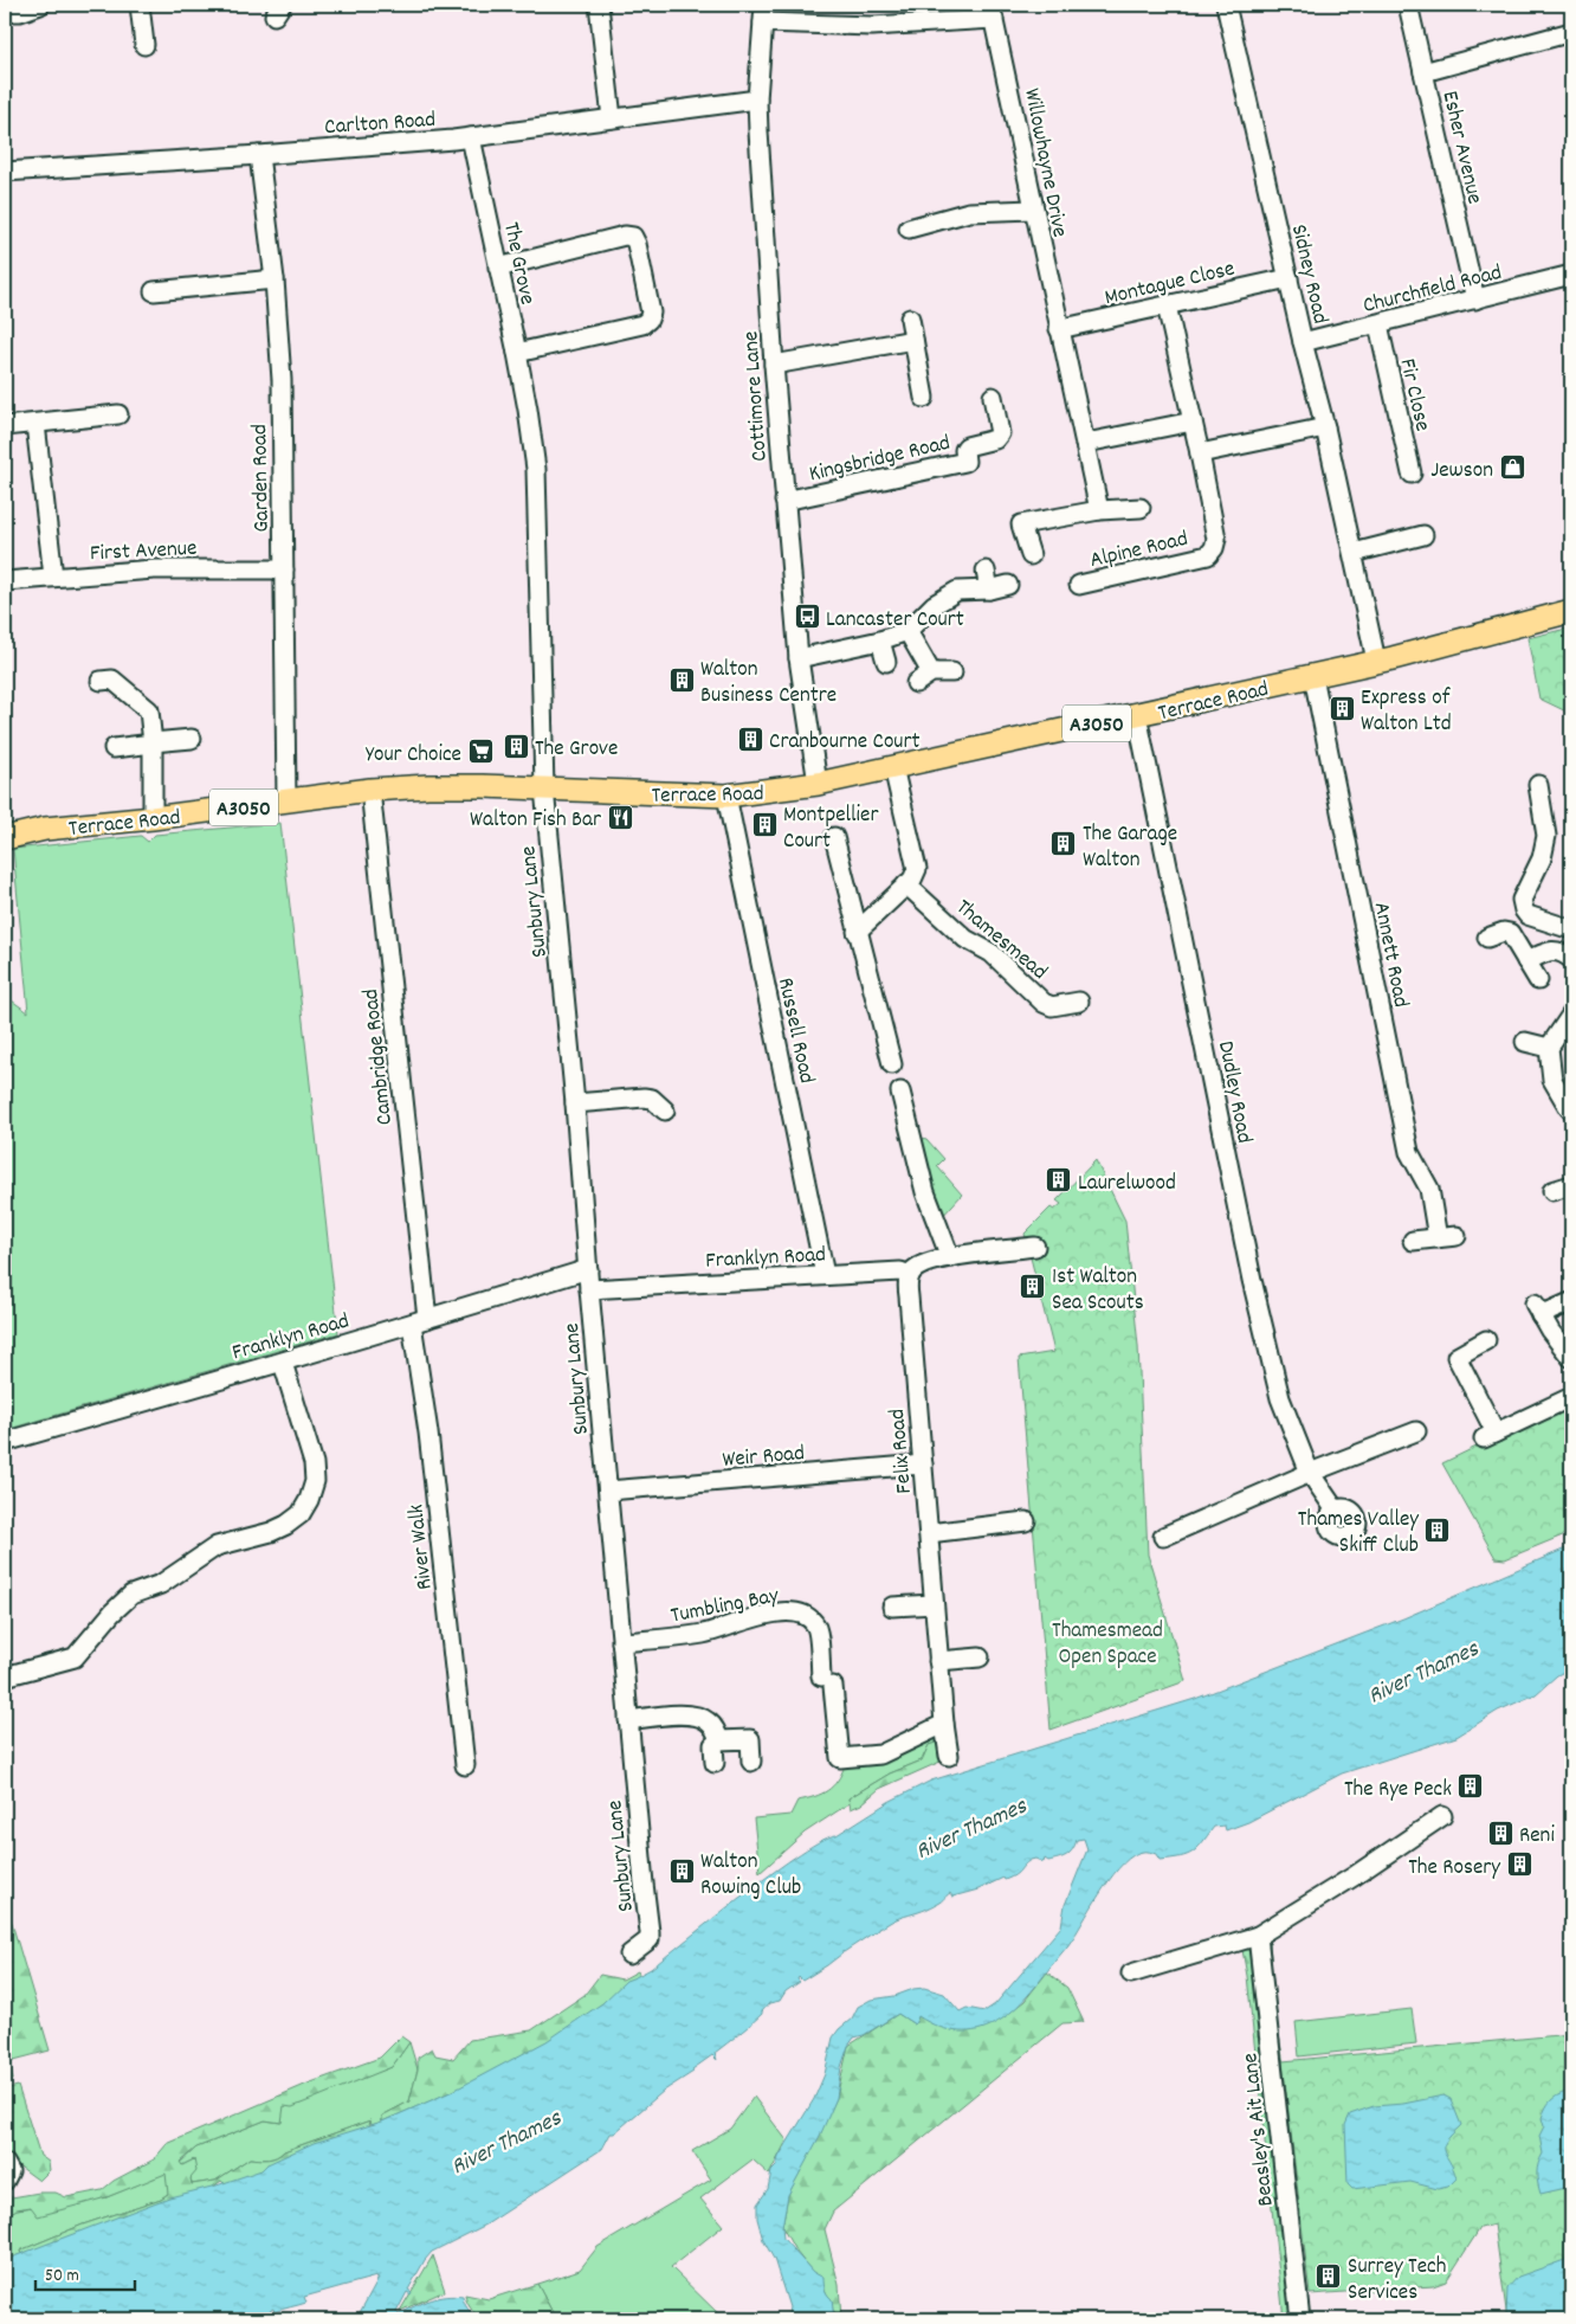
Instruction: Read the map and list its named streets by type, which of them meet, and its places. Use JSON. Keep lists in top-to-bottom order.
{
  "streets": {
    "main road": ["Terrace Road", "A3050"],
    "street": [
      "Carlton Road",
      "Esher Avenue",
      "Willowhayne Drive",
      "The Grove",
      "Sidney Road",
      "Montague Close",
      "Churchfield Road",
      "Fir Close",
      "Cottimore Lane",
      "Kingsbridge Road",
      "Garden Road",
      "Alpine Road",
      "First Avenue",
      "Sunbury Lane",
      "Thamesmead",
      "Annett Road",
      "Russell Road",
      "Cambridge Road",
      "Dudley Road",
      "Franklyn Road",
      "Felix Road",
      "Weir Road",
      "River Walk",
      "Tumbling Bay",
      "Beasley's Ait Lane"
    ]
  },
  "crossings": [
    ["Carlton Road", "The Grove"],
    ["Carlton Road", "Cottimore Lane"],
    ["Carlton Road", "Garden Road"],
    ["Esher Avenue", "Churchfield Road"],
    ["Willowhayne Drive", "Montague Close"],
    ["Willowhayne Drive", "Alpine Road"],
    ["The Grove", "Terrace Road"],
    ["The Grove", "Sunbury Lane"],
    ["Sidney Road", "Montague Close"],
    ["Sidney Road", "Churchfield Road"],
    ["Sidney Road", "Terrace Road"],
    ["Montague Close", "Alpine Road"],
    ["Churchfield Road", "Fir Close"],
    ["Cottimore Lane", "Kingsbridge Road"],
    ["Cottimore Lane", "Terrace Road"],
    ["Garden Road", "First Avenue"],
    ["Garden Road", "Terrace Road"],
    ["Terrace Road", "Sunbury Lane"],
    ["Terrace Road", "Annett Road"],
    ["Terrace Road", "Russell Road"],
    ["Terrace Road", "Cambridge Road"],
    ["Terrace Road", "Dudley Road"],
    ["Sunbury Lane", "Franklyn Road"],
    ["Sunbury Lane", "Weir Road"],
    ["Sunbury Lane", "Tumbling Bay"],
    ["Russell Road", "Franklyn Road"],
    ["Cambridge Road", "Franklyn Road"],
    ["Cambridge Road", "River Walk"],
    ["Franklyn Road", "Felix Road"],
    ["Franklyn Road", "River Walk"],
    ["Felix Road", "Weir Road"],
    ["Felix Road", "Tumbling Bay"]
  ],
  "water": ["River Thames"],
  "parks": ["Thamesmead Open Space"],
  "places": {
    "shop": ["Jewson"],
    "bus stop": ["Lancaster Court"],
    "building": [
      "Walton Business Centre",
      "Express of Walton Ltd",
      "Cranbourne Court",
      "The Grove",
      "Montpellier Court",
      "The Garage Walton",
      "Laurelwood",
      "1st Walton Sea Scouts",
      "Thames Valley Skiff Club",
      "The Rye Peck",
      "Reni",
      "The Rosery",
      "Walton Rowing Club",
      "Surrey Tech Services"
    ],
    "supermarket": ["Your Choice"],
    "restaurant": ["Walton Fish Bar"]
  },
  "scale_bar": "50 m"
}
